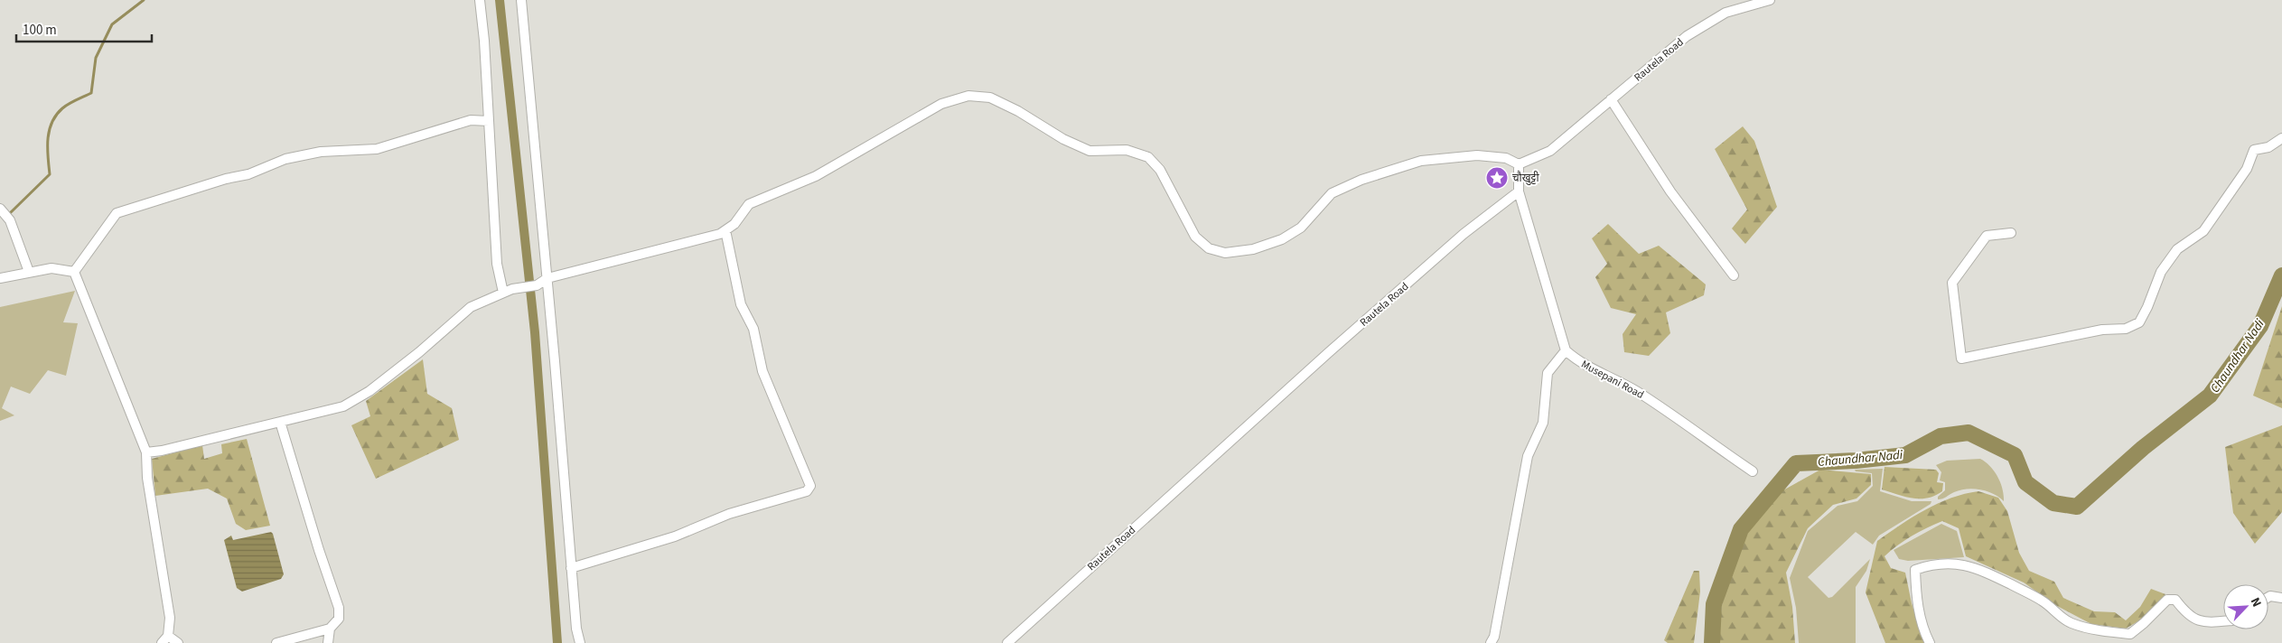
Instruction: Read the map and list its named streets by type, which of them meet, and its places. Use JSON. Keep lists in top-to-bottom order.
{
  "streets": {
    "street": ["Rautela Road", "Musepani Road"]
  },
  "water": ["Chaundhar Nadi"],
  "places": {
    "place": ["चौखुट्टी"]
  },
  "scale_bar": "100 m",
  "north": "top right"
}
